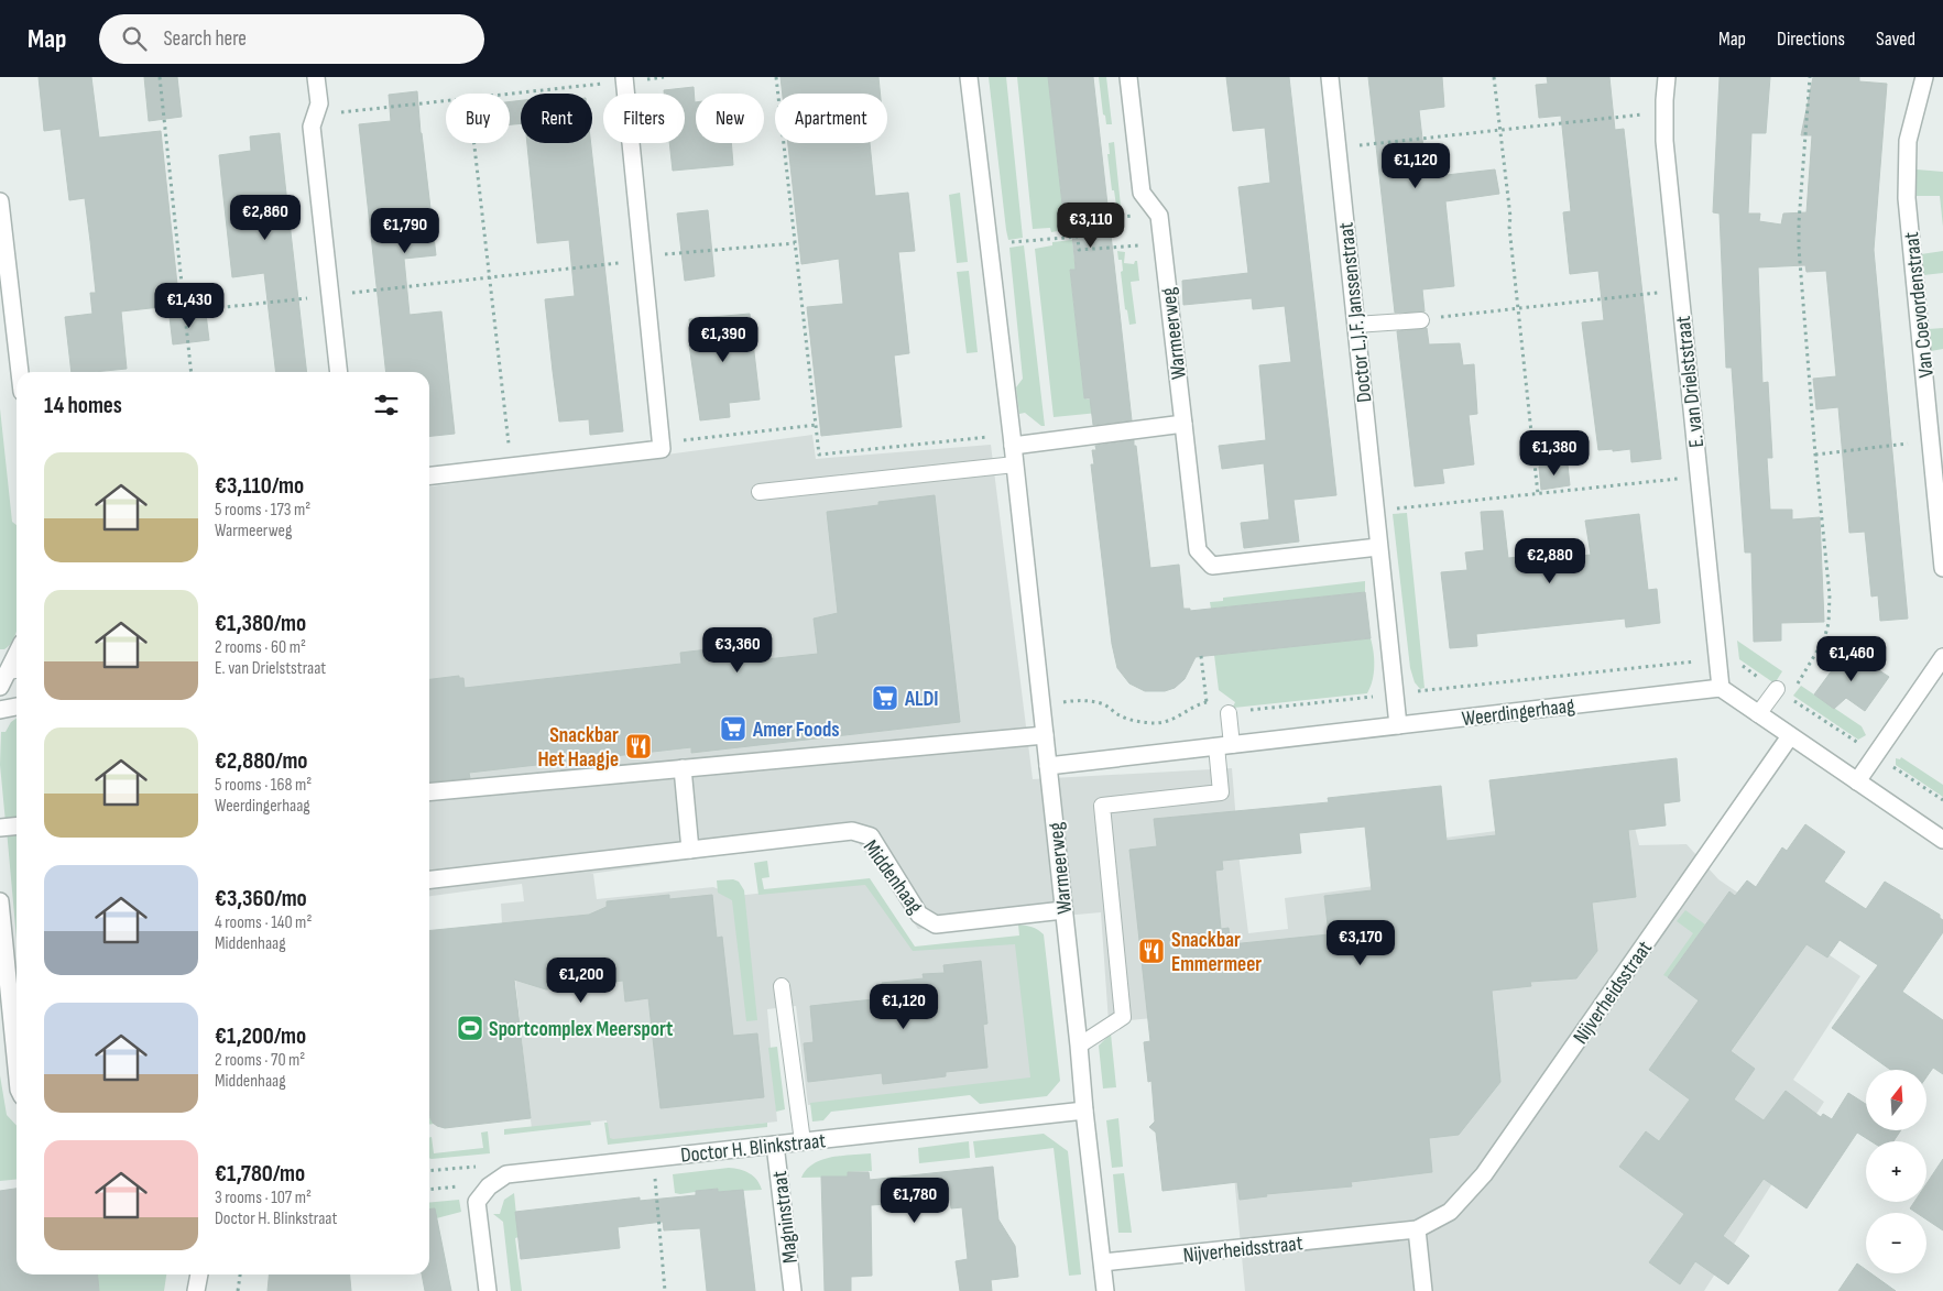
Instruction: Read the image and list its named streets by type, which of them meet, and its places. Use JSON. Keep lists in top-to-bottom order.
{
  "streets": {
    "street": [
      "Van Coevordenstraat",
      "Doctor L.J.F. Janssenstraat",
      "Warmeerweg",
      "E. van Drielststraat",
      "Weerdingerhaag",
      "Middenhaag",
      "Nijverheidsstraat",
      "Doctor H. Blinkstraat",
      "Magninstraat"
    ]
  },
  "crossings": [
    ["Doctor L.J.F. Janssenstraat", "Weerdingerhaag"],
    ["Warmeerweg", "Weerdingerhaag"],
    ["Warmeerweg", "Middenhaag"],
    ["Warmeerweg", "Nijverheidsstraat"],
    ["Warmeerweg", "Doctor H. Blinkstraat"],
    ["E. van Drielststraat", "Weerdingerhaag"],
    ["Doctor H. Blinkstraat", "Magninstraat"]
  ],
  "places": {
    "supermarket": ["ALDI", "Amer Foods"],
    "restaurant": ["Snackbar Het Haagje", "Snackbar Emmermeer"],
    "sports": ["Sportcomplex Meersport"]
  },
  "north": "top",
  "page": {
    "header": "Map",
    "search": "Search here",
    "nav": ["Map", "Directions", "Saved"],
    "chip": [
      "Buy",
      "Rent",
      "Filters",
      "New",
      "Apartment"
    ],
    "price": [
      "€1,120",
      "€2,860",
      "€3,110",
      "€1,790",
      "€1,430",
      "€1,390",
      "€1,380",
      "€2,880",
      "€3,360",
      "€1,460",
      "€3,170",
      "€1,200",
      "€1,120",
      "€1,780"
    ],
    "heading": "14 homes",
    "list": [
      {
        "name": "€3,110/mo",
        "note": "5 rooms · 173 m² · Warmeerweg"
      },
      {
        "name": "€1,380/mo",
        "note": "2 rooms · 60 m² · E. van Drielststraat"
      },
      {
        "name": "€2,880/mo",
        "note": "5 rooms · 168 m² · Weerdingerhaag"
      },
      {
        "name": "€3,360/mo",
        "note": "4 rooms · 140 m² · Middenhaag"
      },
      {
        "name": "€1,200/mo",
        "note": "2 rooms · 70 m² · Middenhaag"
      },
      {
        "name": "€1,780/mo",
        "note": "3 rooms · 107 m² · Doctor H. Blinkstraat"
      }
    ],
    "map_buttons": ["+", "−"]
  }
}
